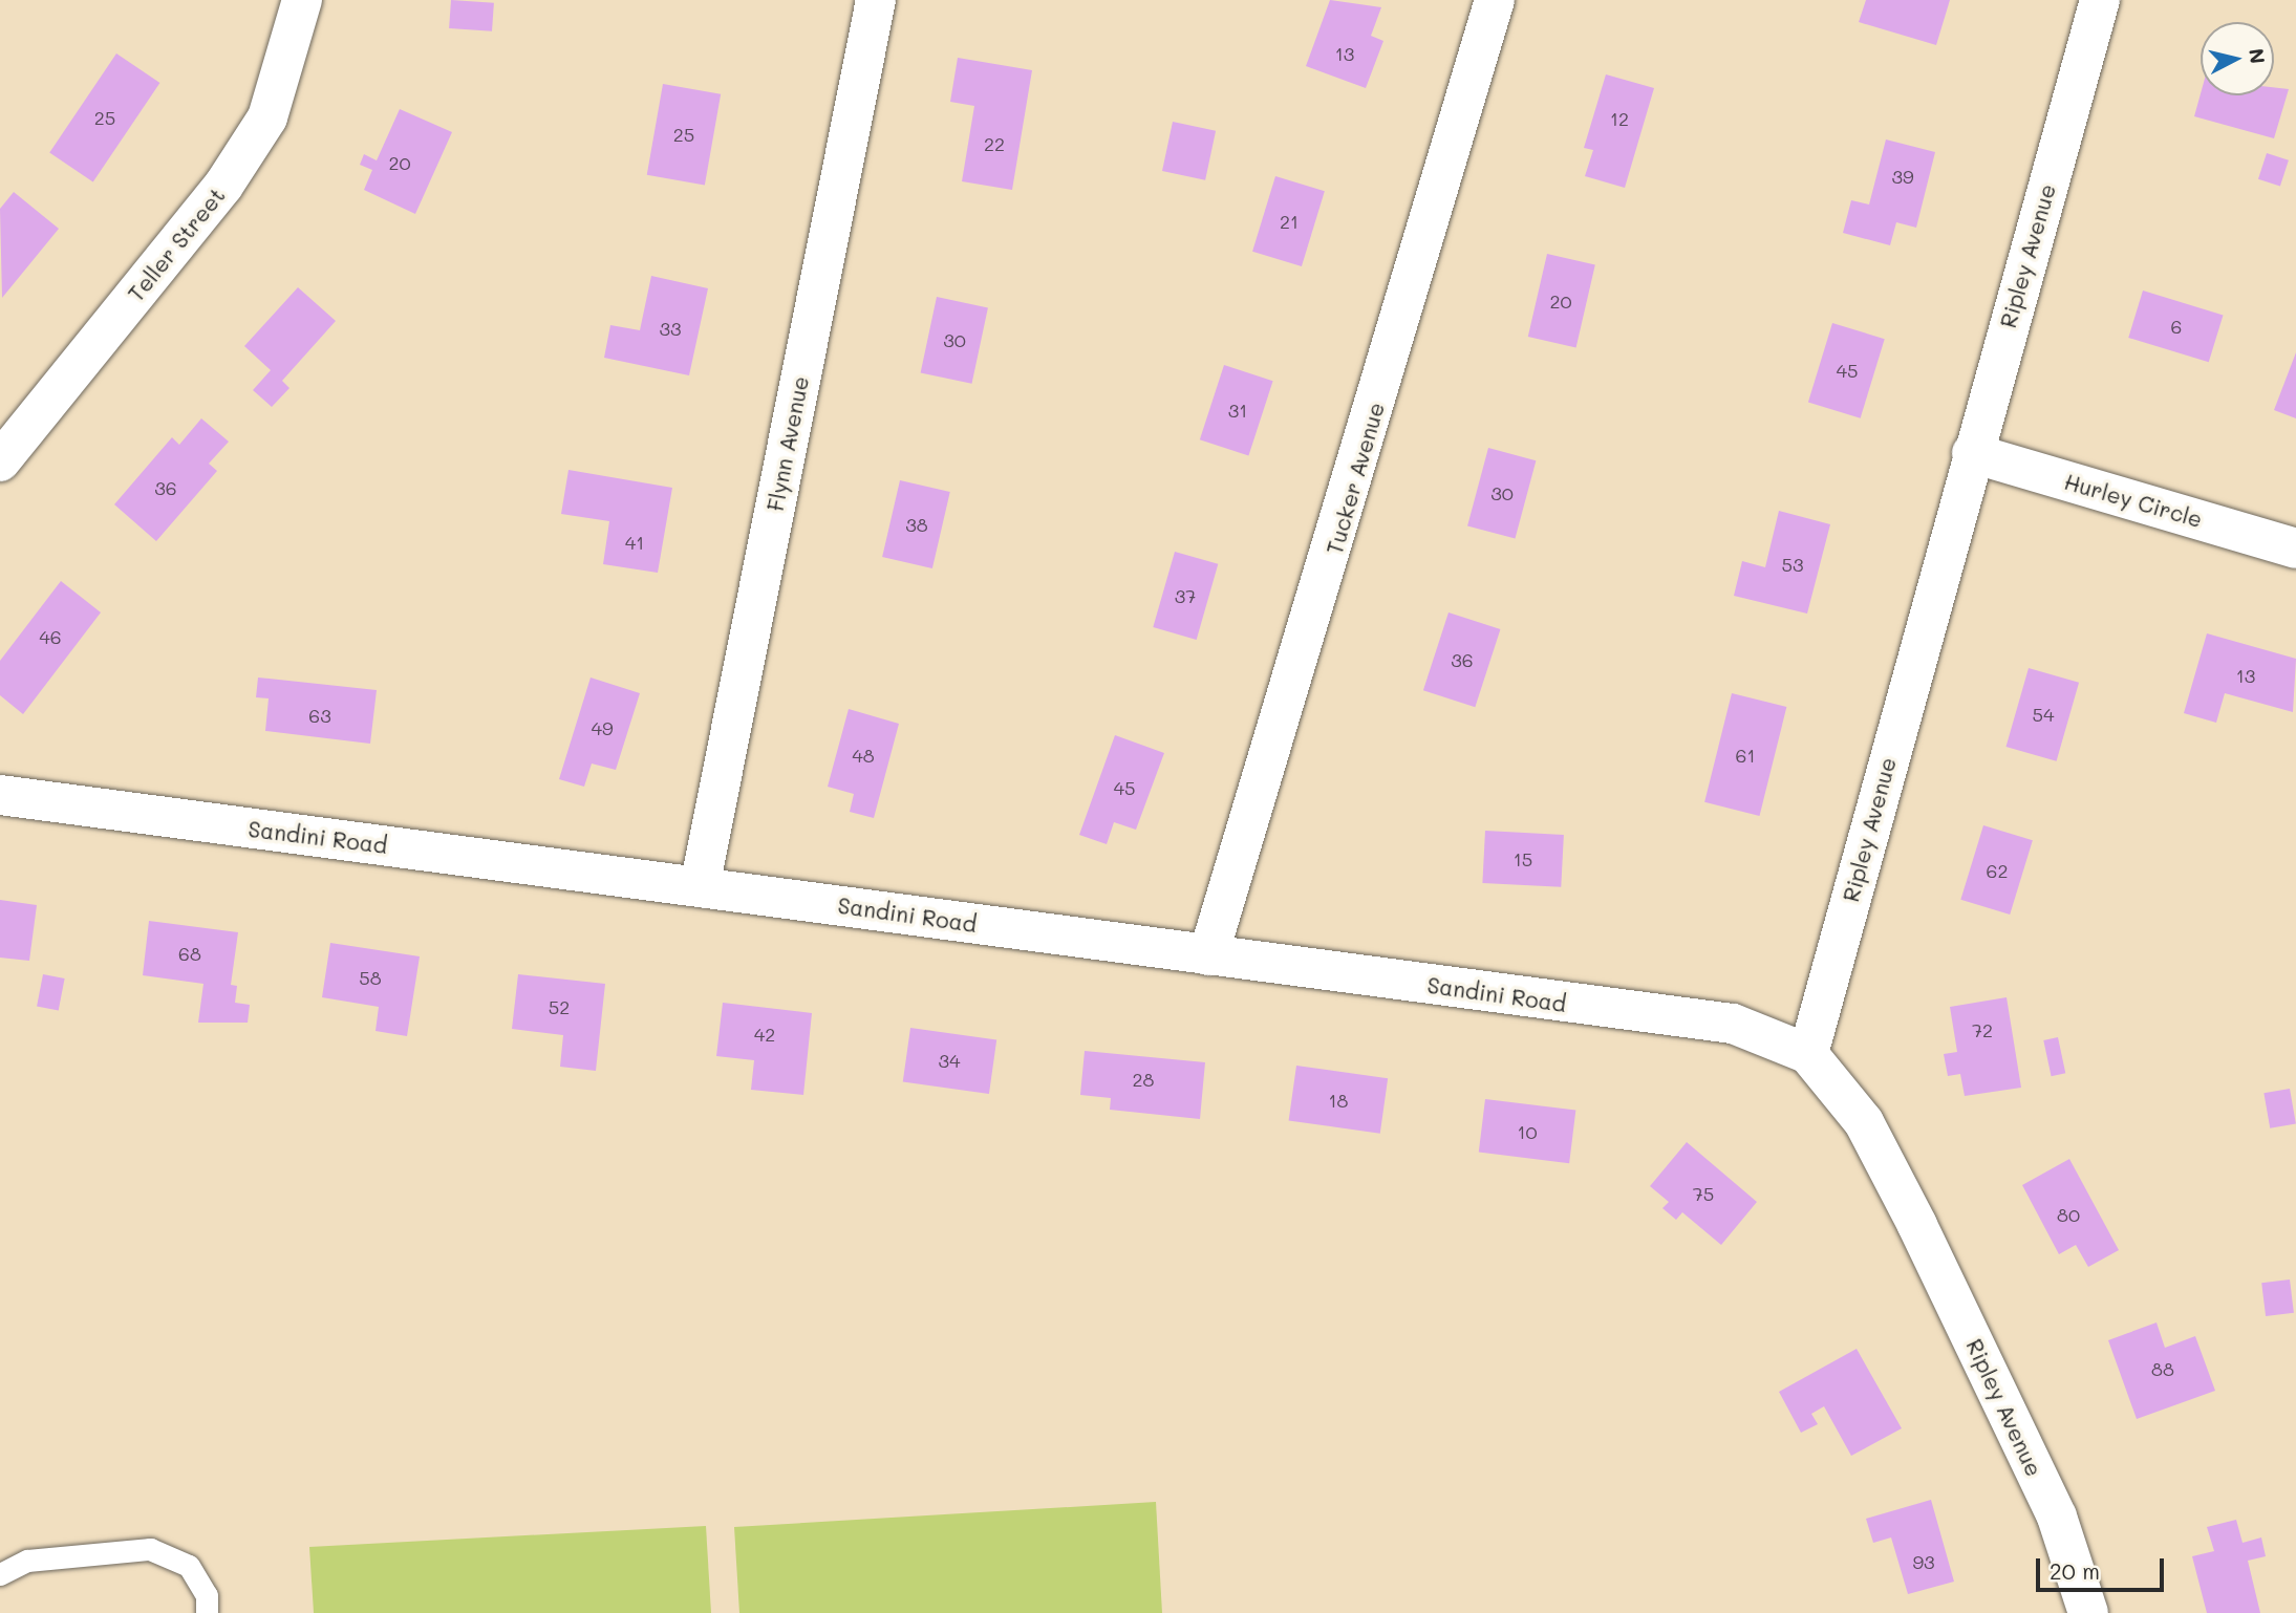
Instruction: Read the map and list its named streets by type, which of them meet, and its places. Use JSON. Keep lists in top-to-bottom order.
{
  "streets": {
    "street": [
      "Teller Street",
      "Ripley Avenue",
      "Flynn Avenue",
      "Tucker Avenue",
      "Hurley Circle",
      "Sandini Road"
    ]
  },
  "crossings": [
    ["Ripley Avenue", "Hurley Circle"],
    ["Ripley Avenue", "Sandini Road"],
    ["Flynn Avenue", "Sandini Road"],
    ["Tucker Avenue", "Sandini Road"]
  ],
  "house_numbers": [
    "13",
    "25",
    "12",
    "25",
    "22",
    "20",
    "39",
    "21",
    "20",
    "6",
    "33",
    "30",
    "45",
    "31",
    "36",
    "30",
    "38",
    "41",
    "53",
    "37",
    "46",
    "36",
    "13",
    "54",
    "63",
    "49",
    "48",
    "61",
    "45",
    "15",
    "62",
    "68",
    "58",
    "52",
    "72",
    "42",
    "34",
    "28",
    "18",
    "10",
    "75",
    "80",
    "88",
    "93"
  ],
  "scale_bar": "20 m",
  "north": "right"
}
